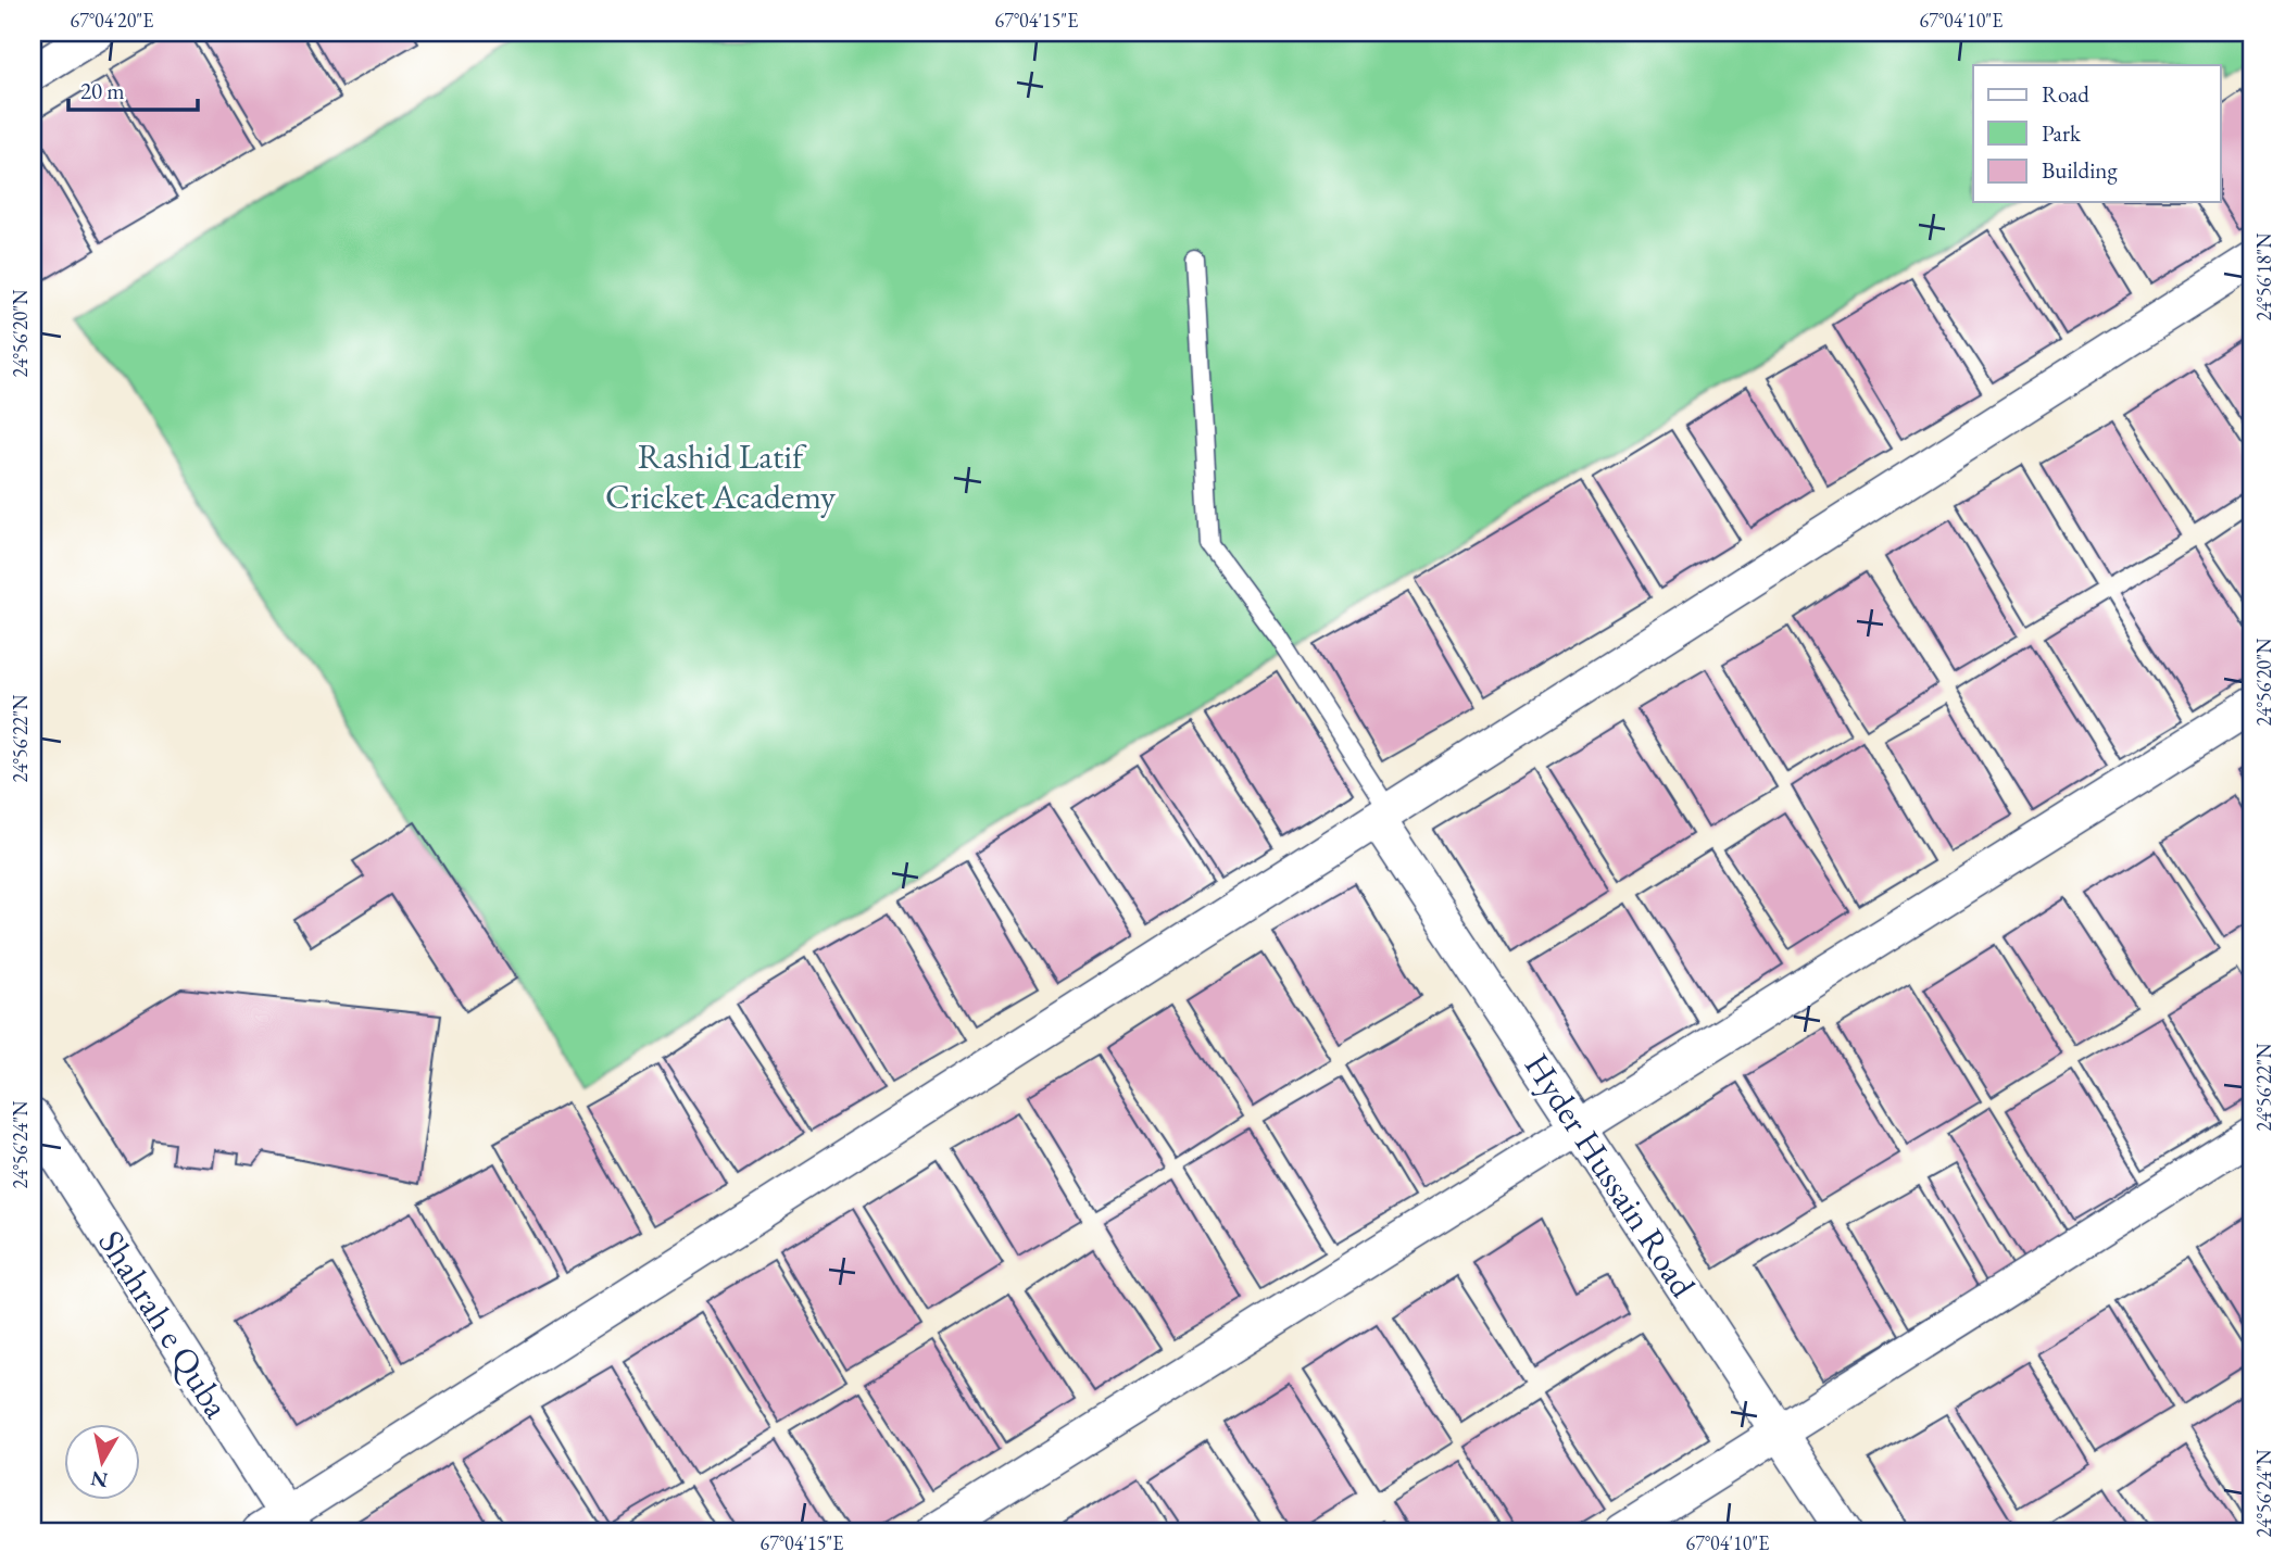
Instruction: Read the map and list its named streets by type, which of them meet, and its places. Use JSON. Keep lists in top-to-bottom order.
{
  "streets": {
    "street": ["Hyder Hussain Road", "Shahrah e Quba"]
  },
  "parks": ["Rashid Latif Cricket Academy"],
  "legend": ["Road", "Park", "Building"],
  "scale_bar": "20 m",
  "north": "bottom",
  "coordinates": [
    "67°04'20\"E",
    "67°04'15\"E",
    "67°04'10\"E",
    "24°56'18\"N",
    "24°56'20\"N",
    "24°56'22\"N",
    "24°56'24\"N"
  ]
}
